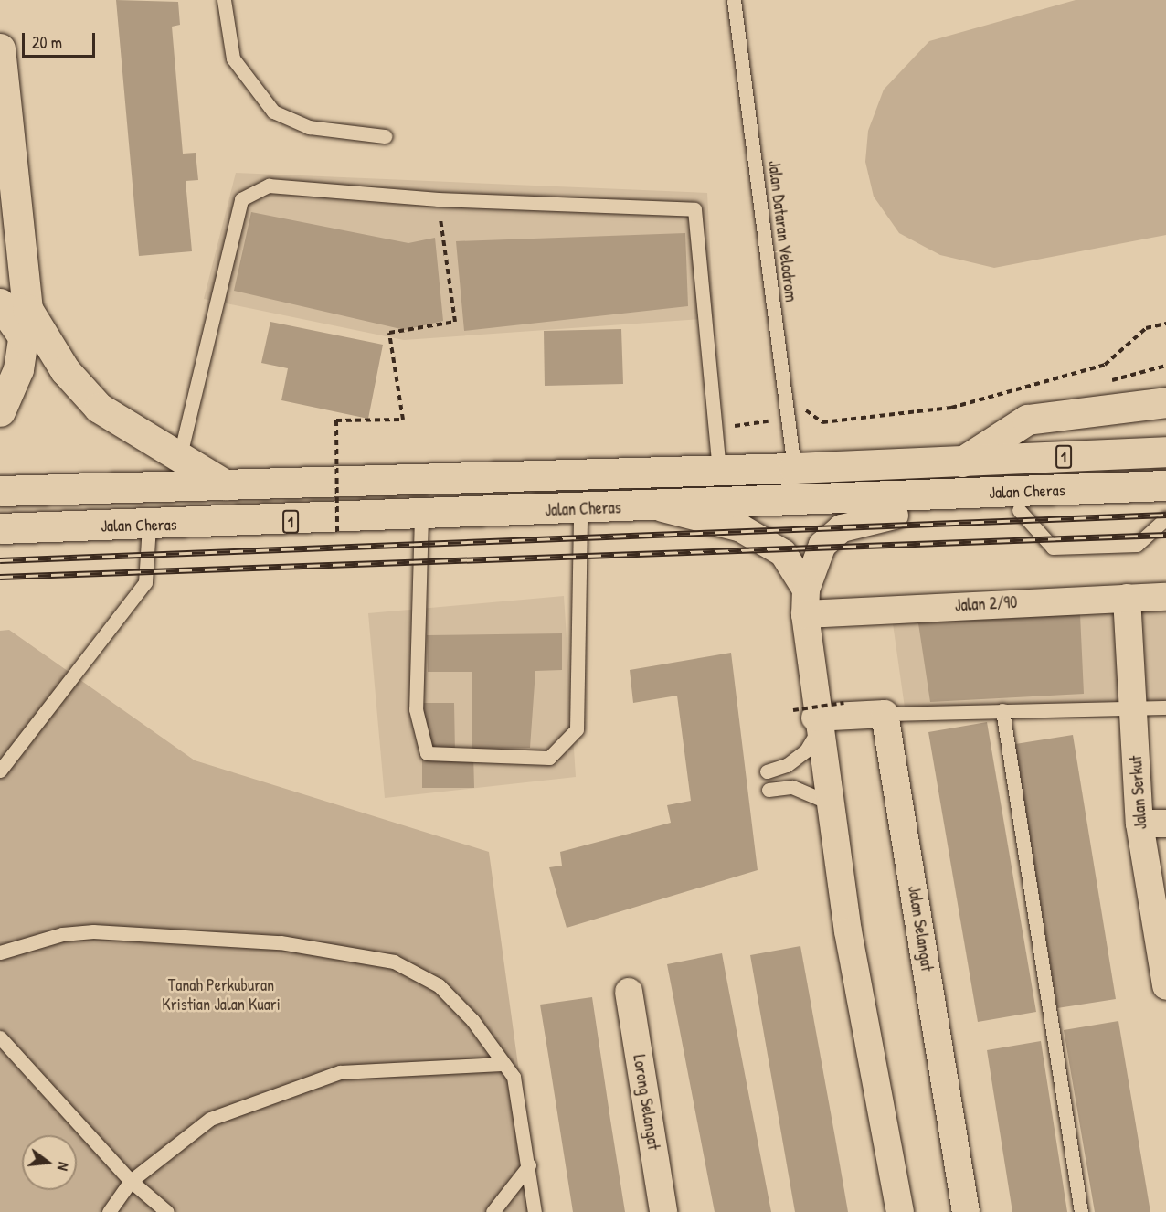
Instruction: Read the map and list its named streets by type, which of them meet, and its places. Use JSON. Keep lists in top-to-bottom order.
{
  "streets": {
    "main road": ["1", "Jalan Cheras"],
    "street": [
      "Jalan 2/90",
      "Jalan Serkut",
      "Jalan Selangat",
      "Lorong Selangat"
    ],
    "lane": ["Jalan Dataran Velodrom"]
  },
  "crossings": [
    ["Jalan Dataran Velodrom", "Jalan Cheras"],
    ["Jalan 2/90", "Jalan Serkut"]
  ],
  "parks": ["Tanah Perkuburan Kristian Jalan Kuari"],
  "scale_bar": "20 m",
  "north": "right"
}
